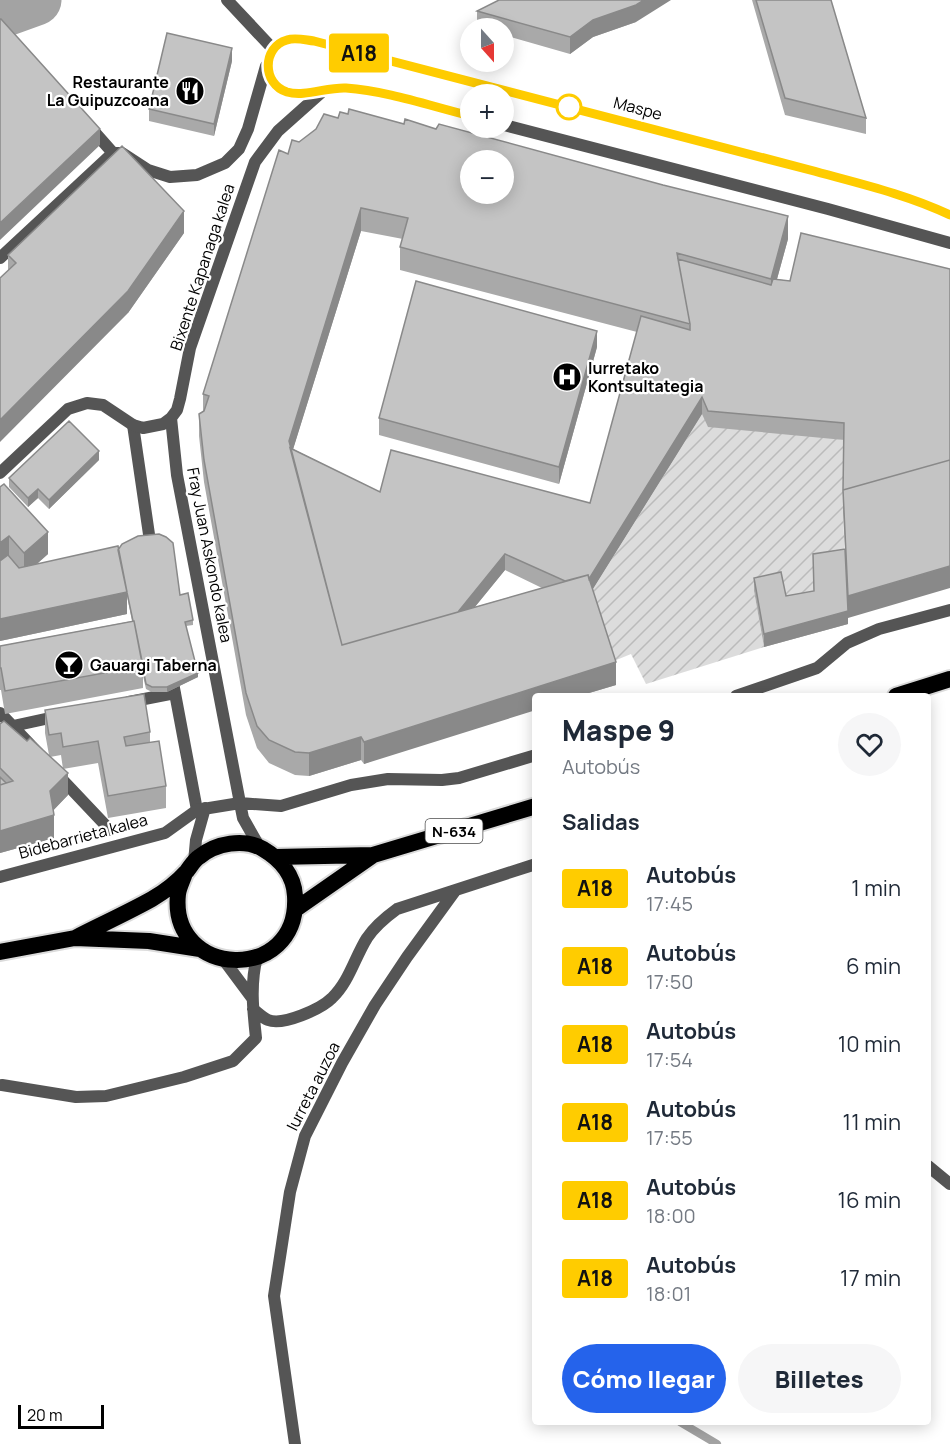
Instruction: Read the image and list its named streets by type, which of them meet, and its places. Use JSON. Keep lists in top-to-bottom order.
{
  "streets": {
    "highway": ["N-634"],
    "street": [
      "Maspe",
      "Bixente Kapanaga kalea",
      "Fray Juan Askondo kalea",
      "Bidebarrieta kalea",
      "Iurreta auzoa"
    ]
  },
  "crossings": [
    ["Maspe", "Bixente Kapanaga kalea"],
    ["Bixente Kapanaga kalea", "Fray Juan Askondo kalea"]
  ],
  "places": {
    "restaurant": ["Restaurante La Guipuzcoana"],
    "hospital": ["Iurretako Kontsultategia"],
    "bar": ["Gauargi Taberna"]
  },
  "lines": ["bus line A18"],
  "scale_bar": "20 m",
  "north": "bottom",
  "page": {
    "on_map": "A18",
    "map_buttons": ["+", "−"],
    "heading": [
      ["Maspe 9", "Autobús"],
      "Salidas"
    ],
    "list": [
      {
        "mark": "A18",
        "name": "Autobús",
        "note": "17:45",
        "value": "1 min"
      },
      {
        "mark": "A18",
        "name": "Autobús",
        "note": "17:50",
        "value": "6 min"
      },
      {
        "mark": "A18",
        "name": "Autobús",
        "note": "17:54",
        "value": "10 min"
      },
      {
        "mark": "A18",
        "name": "Autobús",
        "note": "17:55",
        "value": "11 min"
      },
      {
        "mark": "A18",
        "name": "Autobús",
        "note": "18:00",
        "value": "16 min"
      },
      {
        "mark": "A18",
        "name": "Autobús",
        "note": "18:01",
        "value": "17 min"
      }
    ],
    "buttons": ["Cómo llegar", "Billetes"],
    "scale": "20 m"
  }
}
